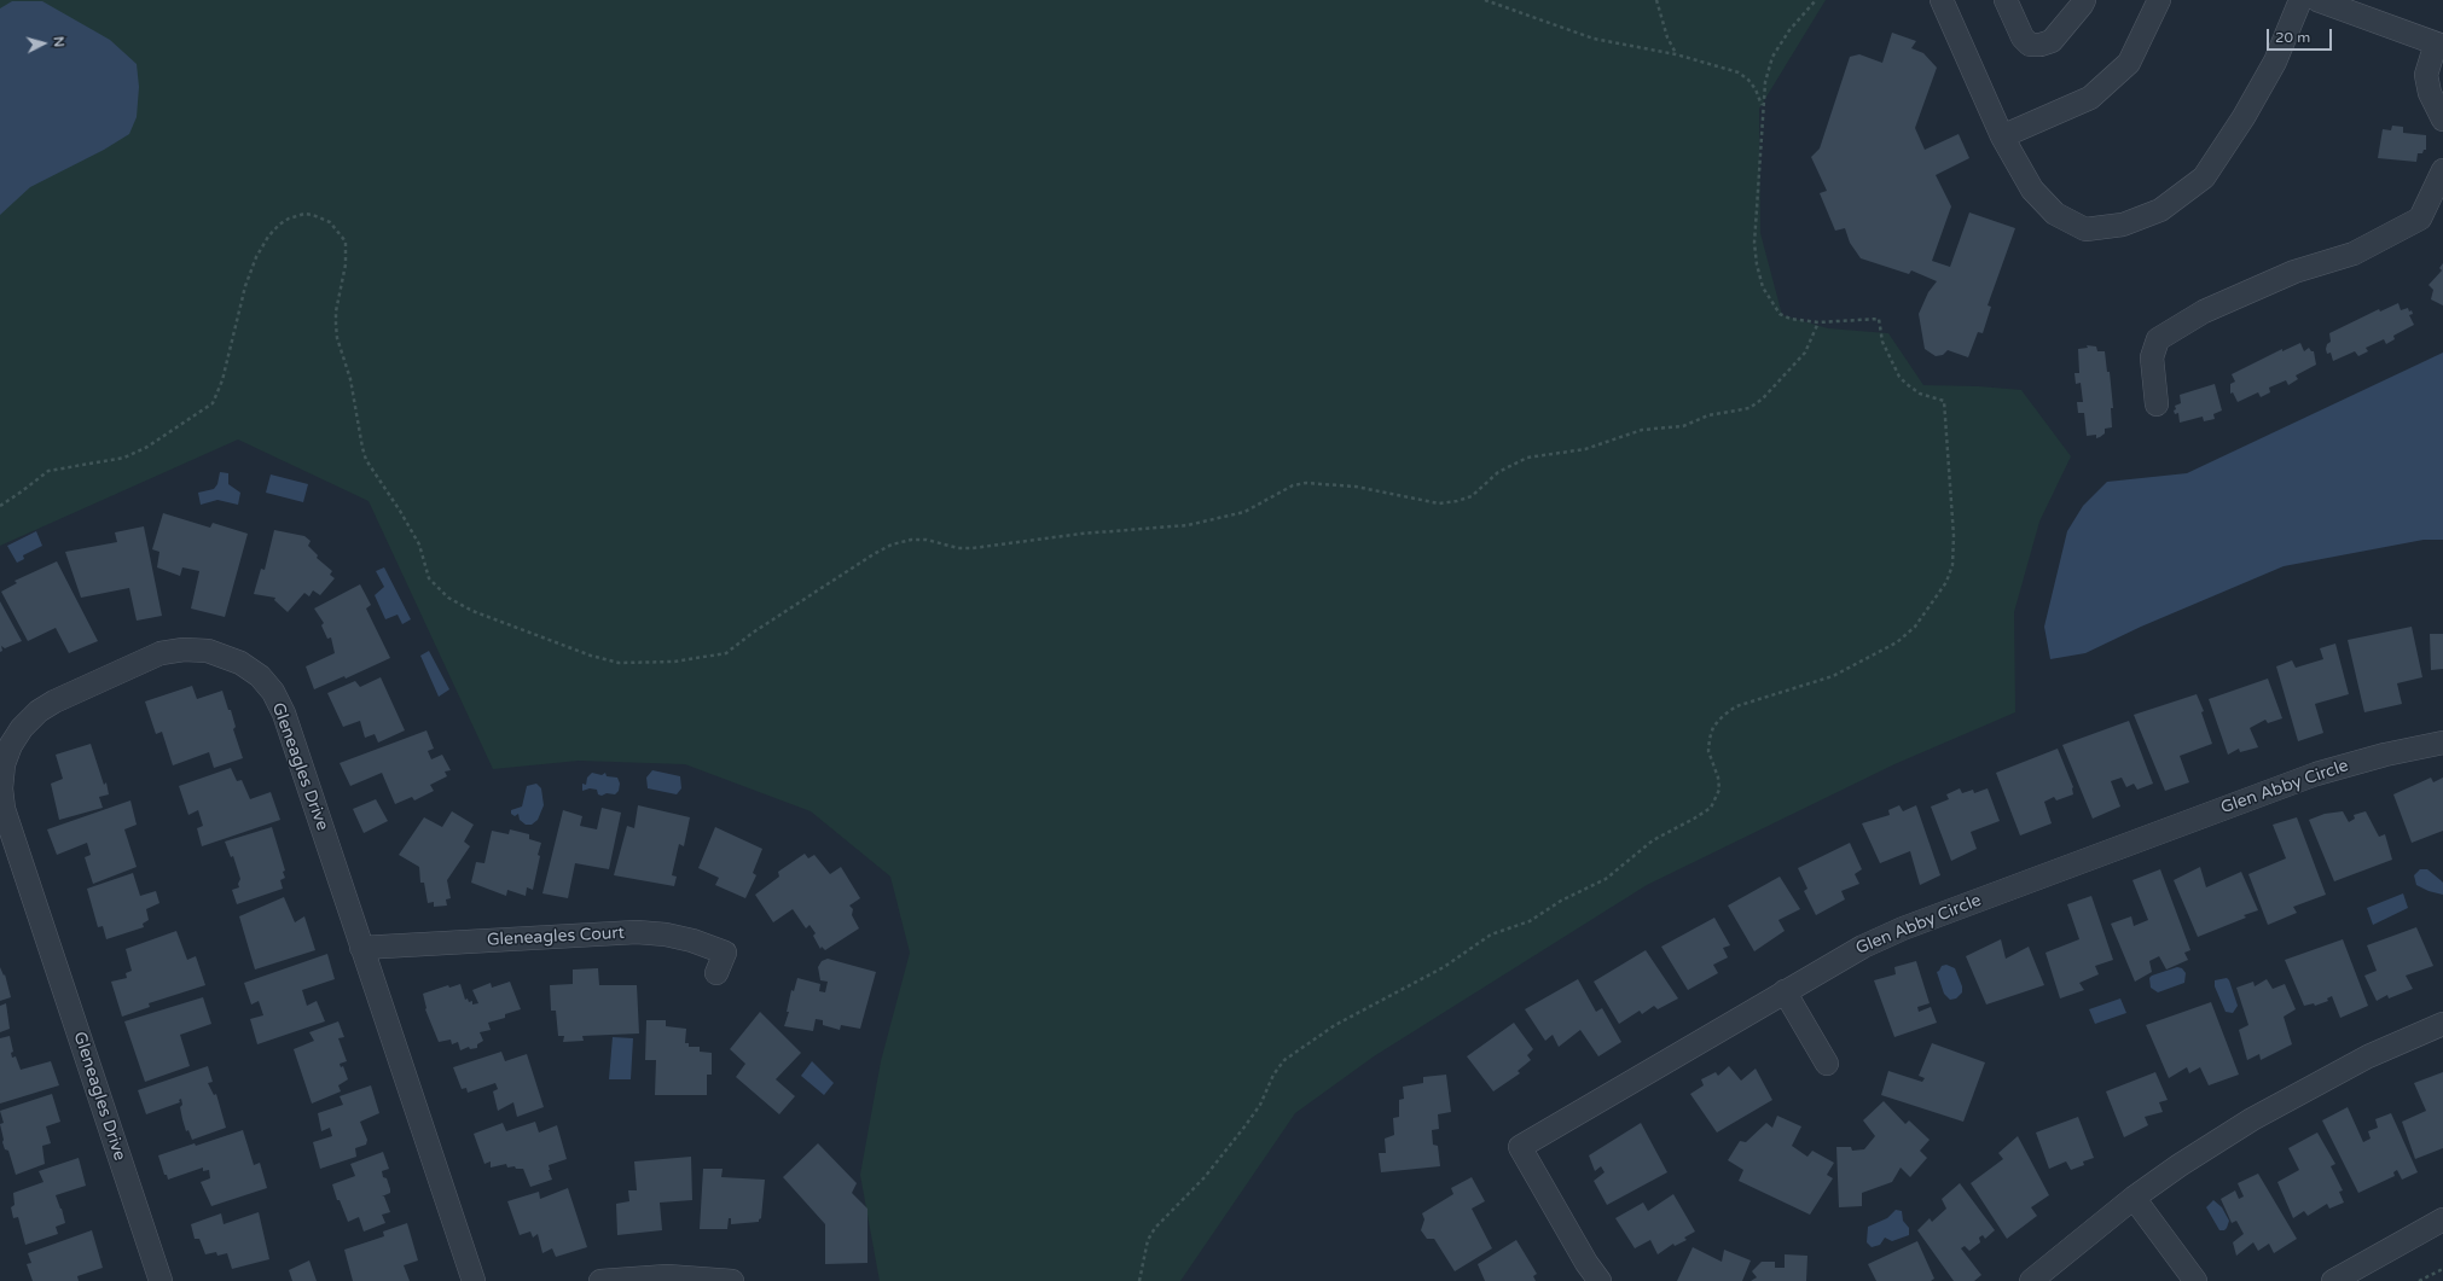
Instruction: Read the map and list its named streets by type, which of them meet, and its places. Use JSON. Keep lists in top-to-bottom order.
{
  "streets": {
    "street": ["Gleneagles Drive", "Glen Abby Circle", "Gleneagles Court"]
  },
  "crossings": [
    ["Gleneagles Drive", "Gleneagles Court"]
  ],
  "scale_bar": "20 m",
  "north": "right"
}
